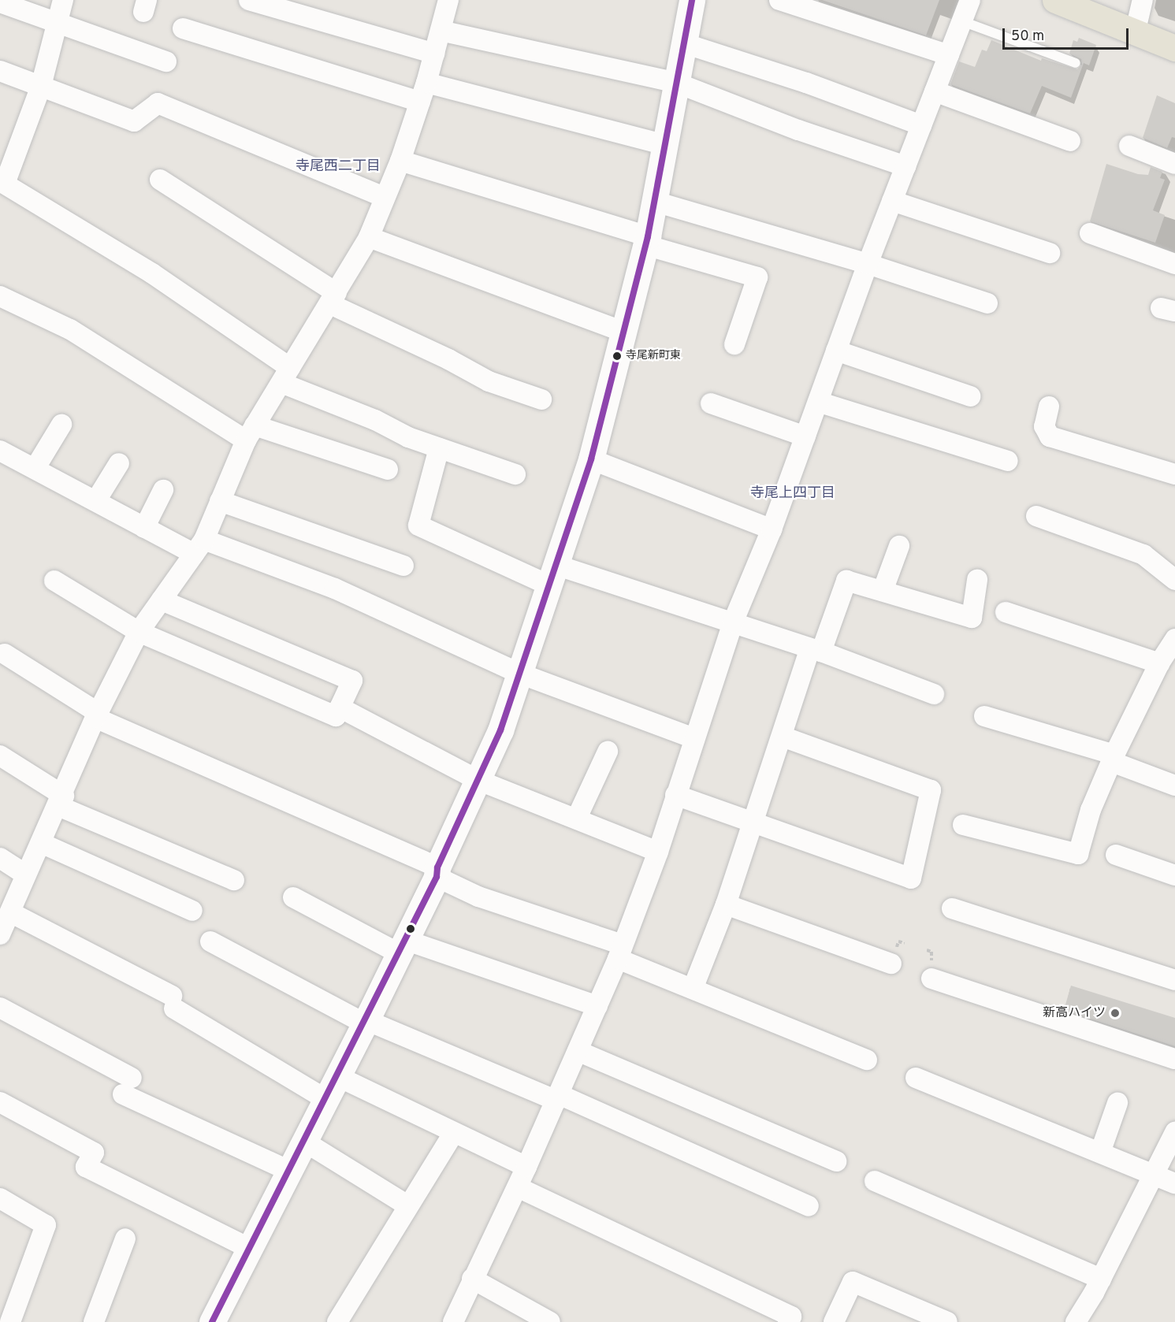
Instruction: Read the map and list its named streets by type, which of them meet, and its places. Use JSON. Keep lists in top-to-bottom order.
{
  "districts": ["寺尾西二丁目", "寺尾上四丁目"],
  "places": ["寺尾新町東", "新高ハイツ"],
  "scale_bar": "50 m"
}
